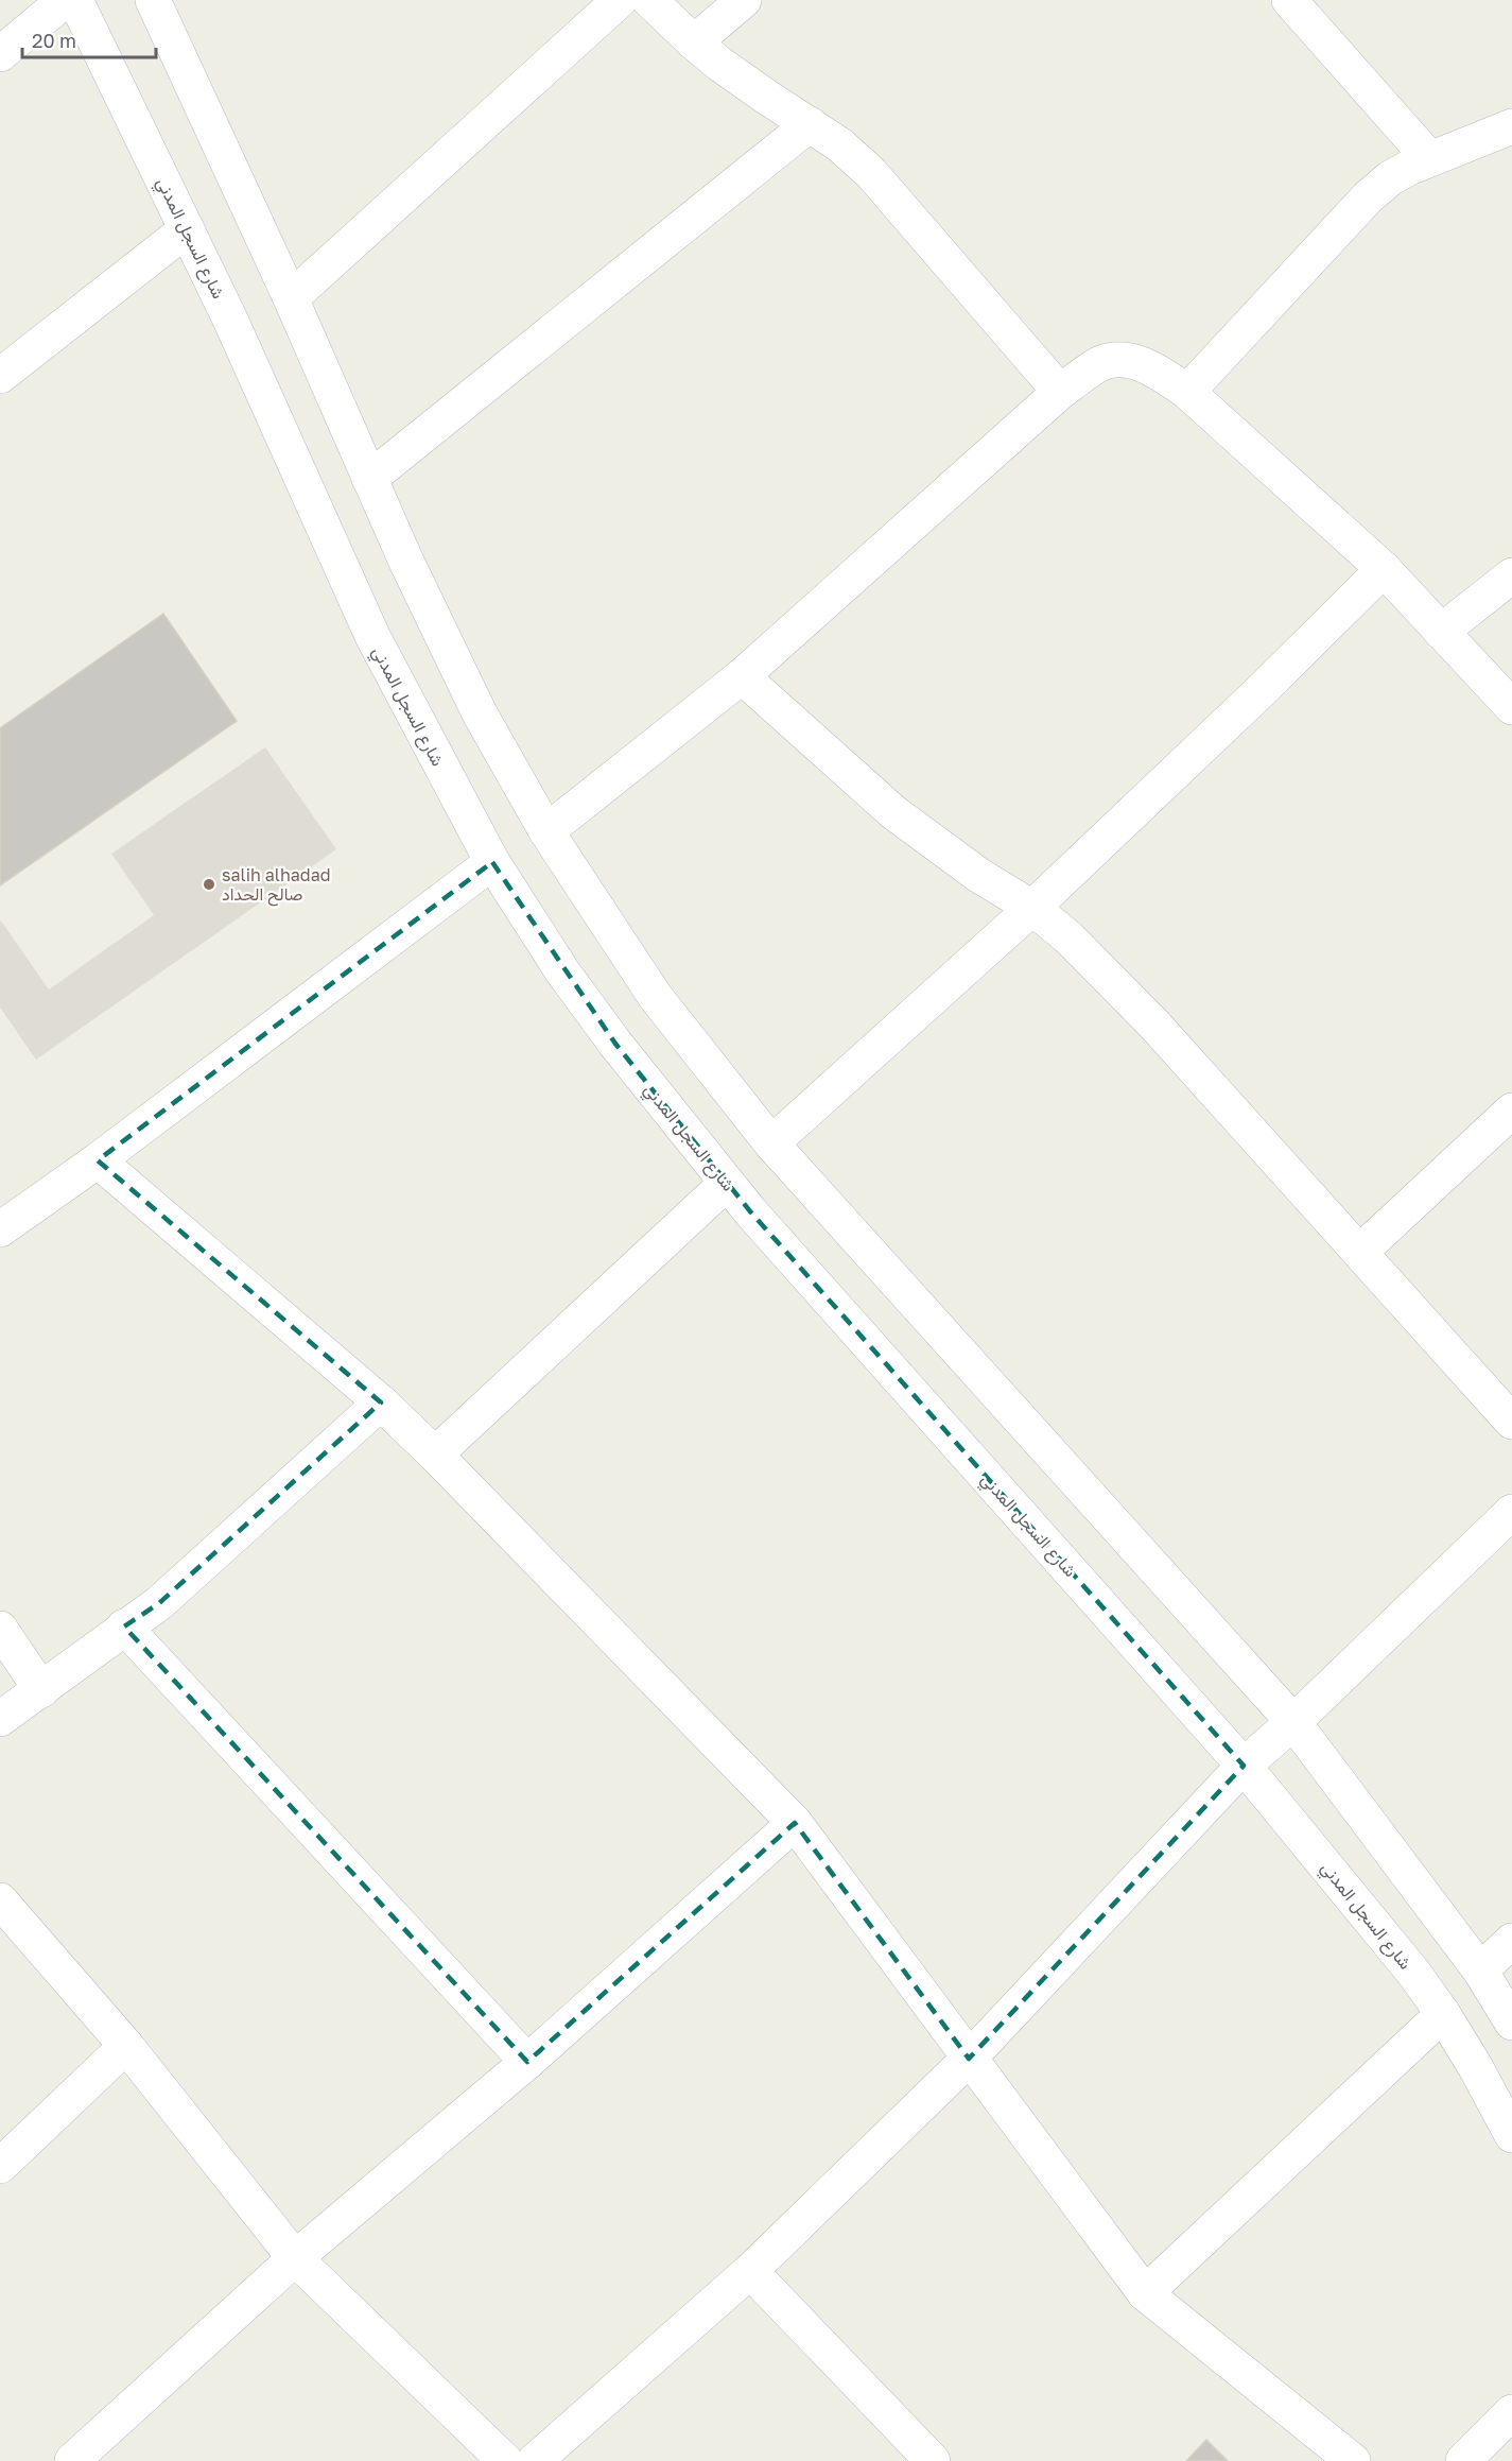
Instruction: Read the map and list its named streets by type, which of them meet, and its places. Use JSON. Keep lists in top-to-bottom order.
{
  "streets": {
    "street": ["شارع السجل المدني"]
  },
  "places": ["salih alhadad صالح الحداد"],
  "scale_bar": "20 m"
}
